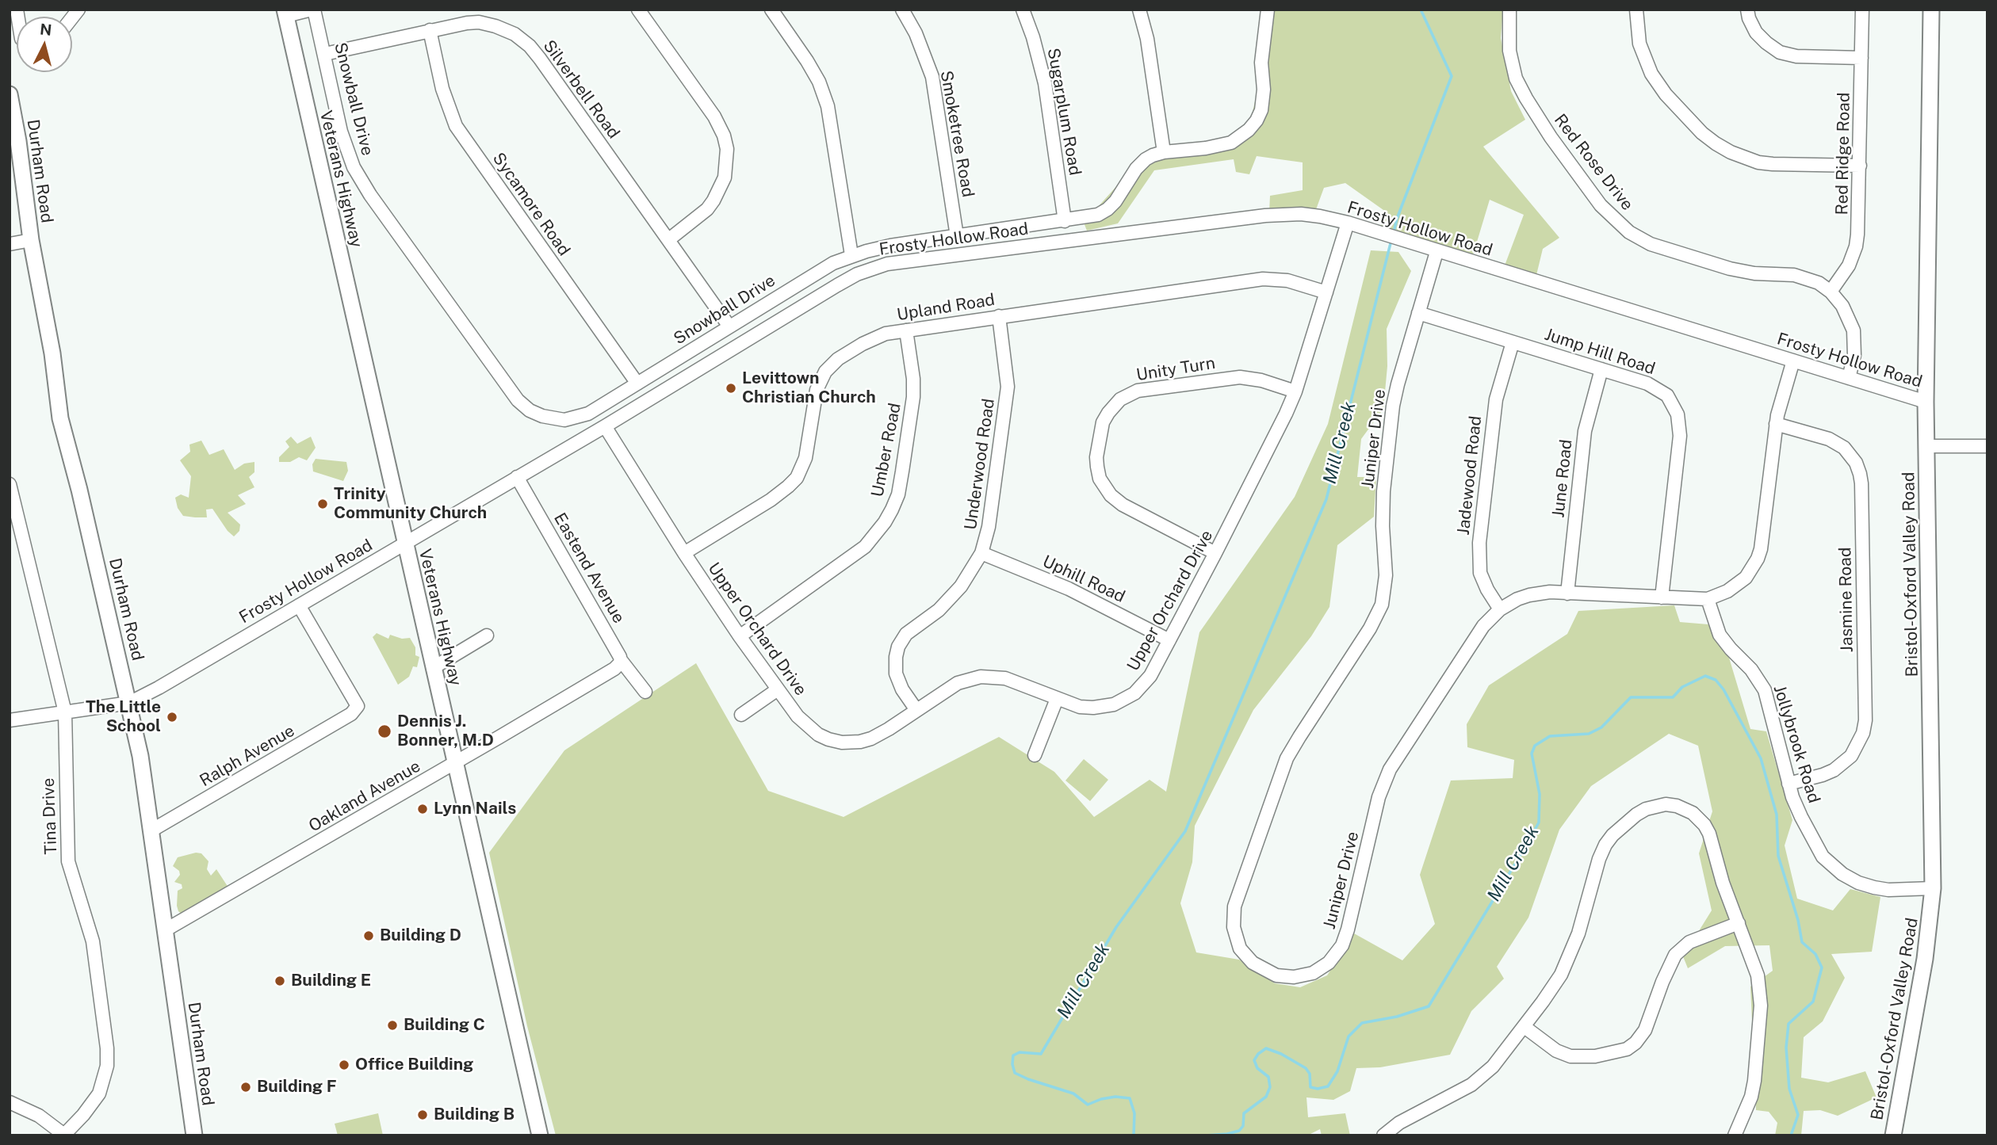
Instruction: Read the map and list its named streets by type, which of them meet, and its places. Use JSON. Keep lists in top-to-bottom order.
{
  "streets": {
    "main road": ["Durham Road", "Veterans Highway", "Bristol-Oxford Valley Road"],
    "street": [
      "Silverbell Road",
      "Snowball Drive",
      "Sugarplum Road",
      "Smoketree Road",
      "Red Ridge Road",
      "Red Rose Drive",
      "Sycamore Road",
      "Frosty Hollow Road",
      "Upland Road",
      "Jump Hill Road",
      "Unity Turn",
      "Juniper Drive",
      "Umber Road",
      "Underwood Road",
      "Jadewood Road",
      "June Road",
      "Eastend Avenue",
      "Uphill Road",
      "Jasmine Road",
      "Upper Orchard Drive",
      "Jollybrook Road",
      "Ralph Avenue",
      "Oakland Avenue",
      "Tina Drive"
    ]
  },
  "crossings": [
    ["Silverbell Road", "Snowball Drive"],
    ["Silverbell Road", "Sycamore Road"],
    ["Snowball Drive", "Sugarplum Road"],
    ["Snowball Drive", "Smoketree Road"],
    ["Snowball Drive", "Sycamore Road"],
    ["Red Ridge Road", "Red Rose Drive"],
    ["Red Rose Drive", "Frosty Hollow Road"],
    ["Durham Road", "Frosty Hollow Road"],
    ["Durham Road", "Ralph Avenue"],
    ["Durham Road", "Oakland Avenue"],
    ["Veterans Highway", "Frosty Hollow Road"],
    ["Veterans Highway", "Oakland Avenue"],
    ["Frosty Hollow Road", "Juniper Drive"],
    ["Frosty Hollow Road", "Eastend Avenue"],
    ["Frosty Hollow Road", "Bristol-Oxford Valley Road"],
    ["Frosty Hollow Road", "Upper Orchard Drive"],
    ["Frosty Hollow Road", "Ralph Avenue"],
    ["Frosty Hollow Road", "Tina Drive"],
    ["Upland Road", "Umber Road"],
    ["Upland Road", "Underwood Road"],
    ["Upland Road", "Upper Orchard Drive"],
    ["Jump Hill Road", "Juniper Drive"],
    ["Jump Hill Road", "Jadewood Road"],
    ["Jump Hill Road", "June Road"],
    ["Unity Turn", "Upper Orchard Drive"],
    ["Juniper Drive", "Jadewood Road"],
    ["Juniper Drive", "June Road"],
    ["Juniper Drive", "Jasmine Road"],
    ["Juniper Drive", "Jollybrook Road"],
    ["Umber Road", "Upper Orchard Drive"],
    ["Underwood Road", "Uphill Road"],
    ["Underwood Road", "Upper Orchard Drive"],
    ["Eastend Avenue", "Oakland Avenue"],
    ["Bristol-Oxford Valley Road", "Jollybrook Road"],
    ["Uphill Road", "Upper Orchard Drive"],
    ["Jasmine Road", "Jollybrook Road"]
  ],
  "water": ["Mill Creek"],
  "places": [
    "Levittown Christian Church",
    "Trinity Community Church",
    "The Little School",
    "Dennis J. Bonner, M.D",
    "Lynn Nails",
    "Building D",
    "Building E",
    "Building C",
    "Office Building",
    "Building F",
    "Building B"
  ],
  "north": "top"
}
